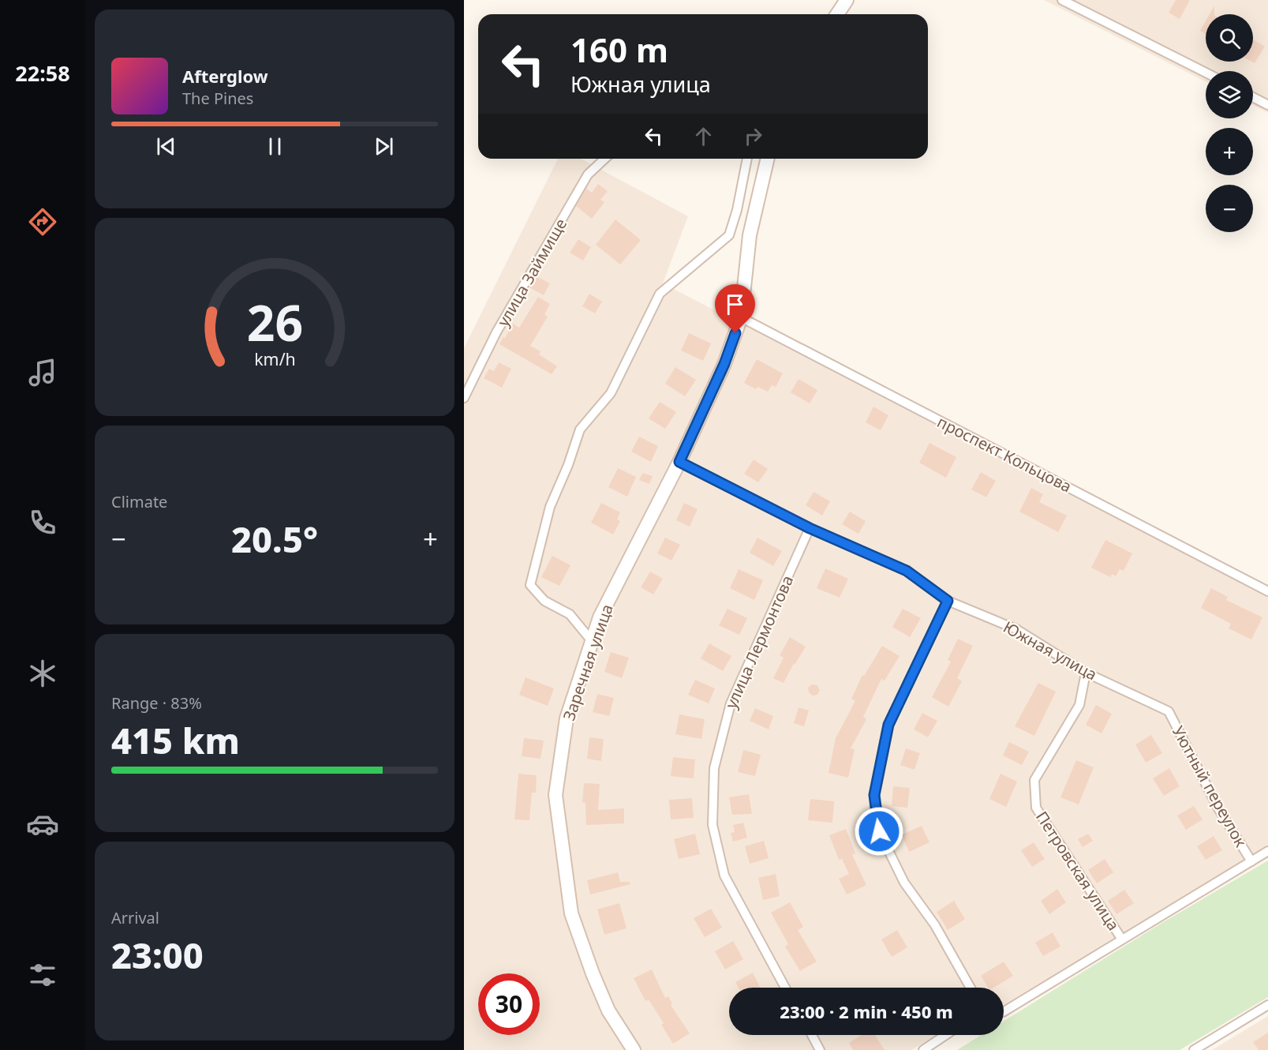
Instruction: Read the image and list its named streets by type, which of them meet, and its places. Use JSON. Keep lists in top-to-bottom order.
{
  "streets": {
    "street": [
      "улица Займище",
      "проспект Кольцова",
      "улица Лермонтова",
      "Южная улица",
      "Заречная улица",
      "Уютный переулок",
      "Петровская улица"
    ]
  },
  "crossings": [
    ["проспект Кольцова", "Заречная улица"],
    ["улица Лермонтова", "Южная улица"],
    ["Южная улица", "Заречная улица"],
    ["Южная улица", "Уютный переулок"],
    ["Южная улица", "Петровская улица"]
  ],
  "page": {
    "tabs": "22:58",
    "map_buttons": ["+", "−"],
    "turn": ["160 m", "Южная улица"],
    "song": ["Afterglow", "The Pines"],
    "tile": [
      "Climate",
      ["Range · 83%", "415 km"],
      ["Arrival", "23:00"]
    ],
    "heat": ["−", "20.5°", "+"],
    "limit": "30",
    "trip": "23:00 · 2 min · 450 m",
    "gauge": ["26", "km/h"]
  }
}
